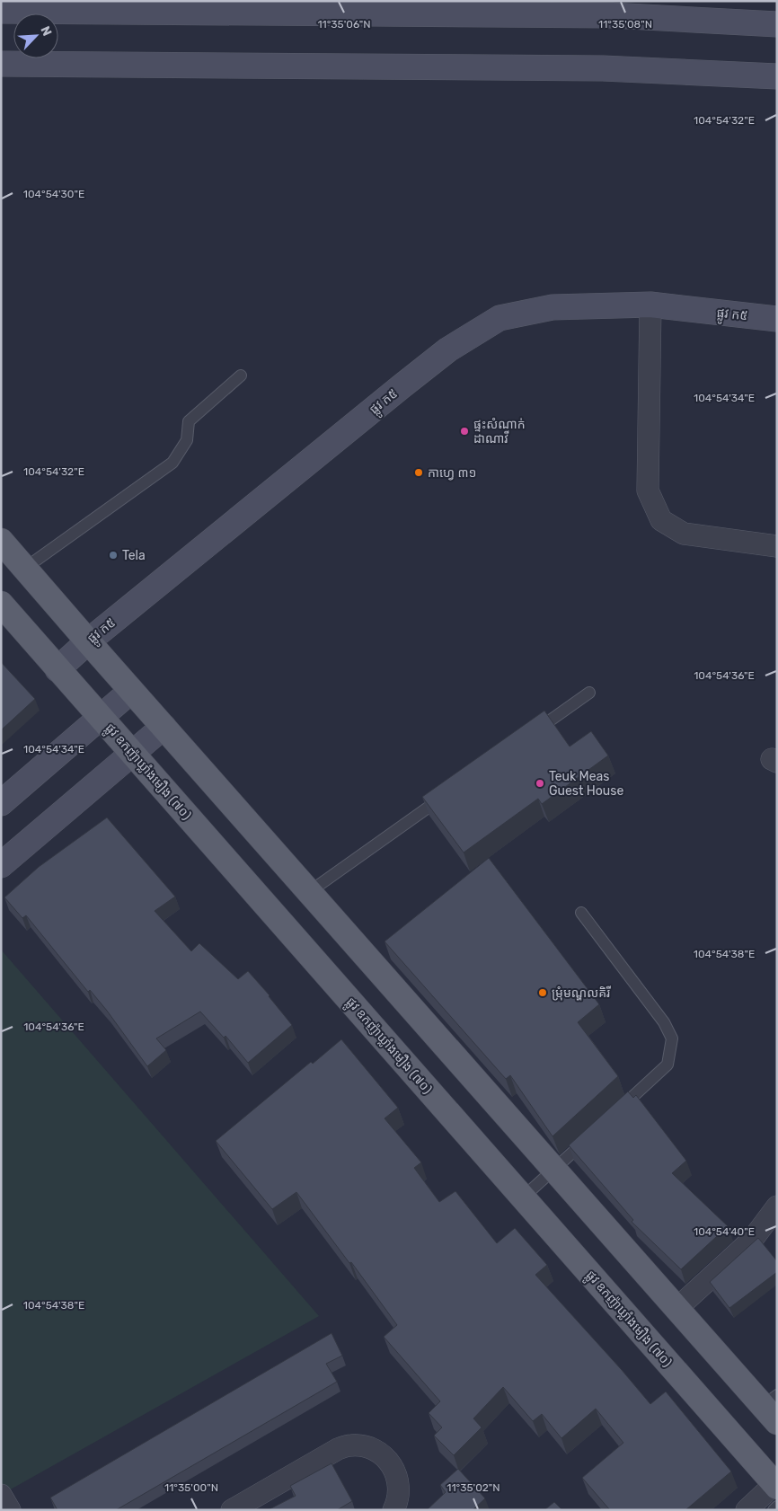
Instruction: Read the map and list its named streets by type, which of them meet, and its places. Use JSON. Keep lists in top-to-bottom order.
{
  "streets": {
    "main road": ["ផ្លូវ ឧកញ៉ាឃ្លាំងមឿង (៧០)"],
    "street": ["ផ្លូវ ក៥"]
  },
  "crossings": [
    ["ផ្លូវ ក៥", "ផ្លូវ ឧកញ៉ាឃ្លាំងមឿង (៧០)"]
  ],
  "places": [
    "ផ្ទះសំណាក់ ដាណាវី",
    "កាហ្វេ ៣១",
    "Tela",
    "Teuk Meas Guest House",
    "ម្រុំមណ្ឌលគិរី"
  ],
  "north": "top right",
  "coordinates": [
    "11°35'06\"N",
    "11°35'08\"N",
    "104°54'32\"E",
    "104°54'30\"E",
    "104°54'34\"E",
    "104°54'36\"E",
    "104°54'38\"E",
    "104°54'40\"E",
    "11°35'00\"N",
    "11°35'02\"N"
  ]
}
